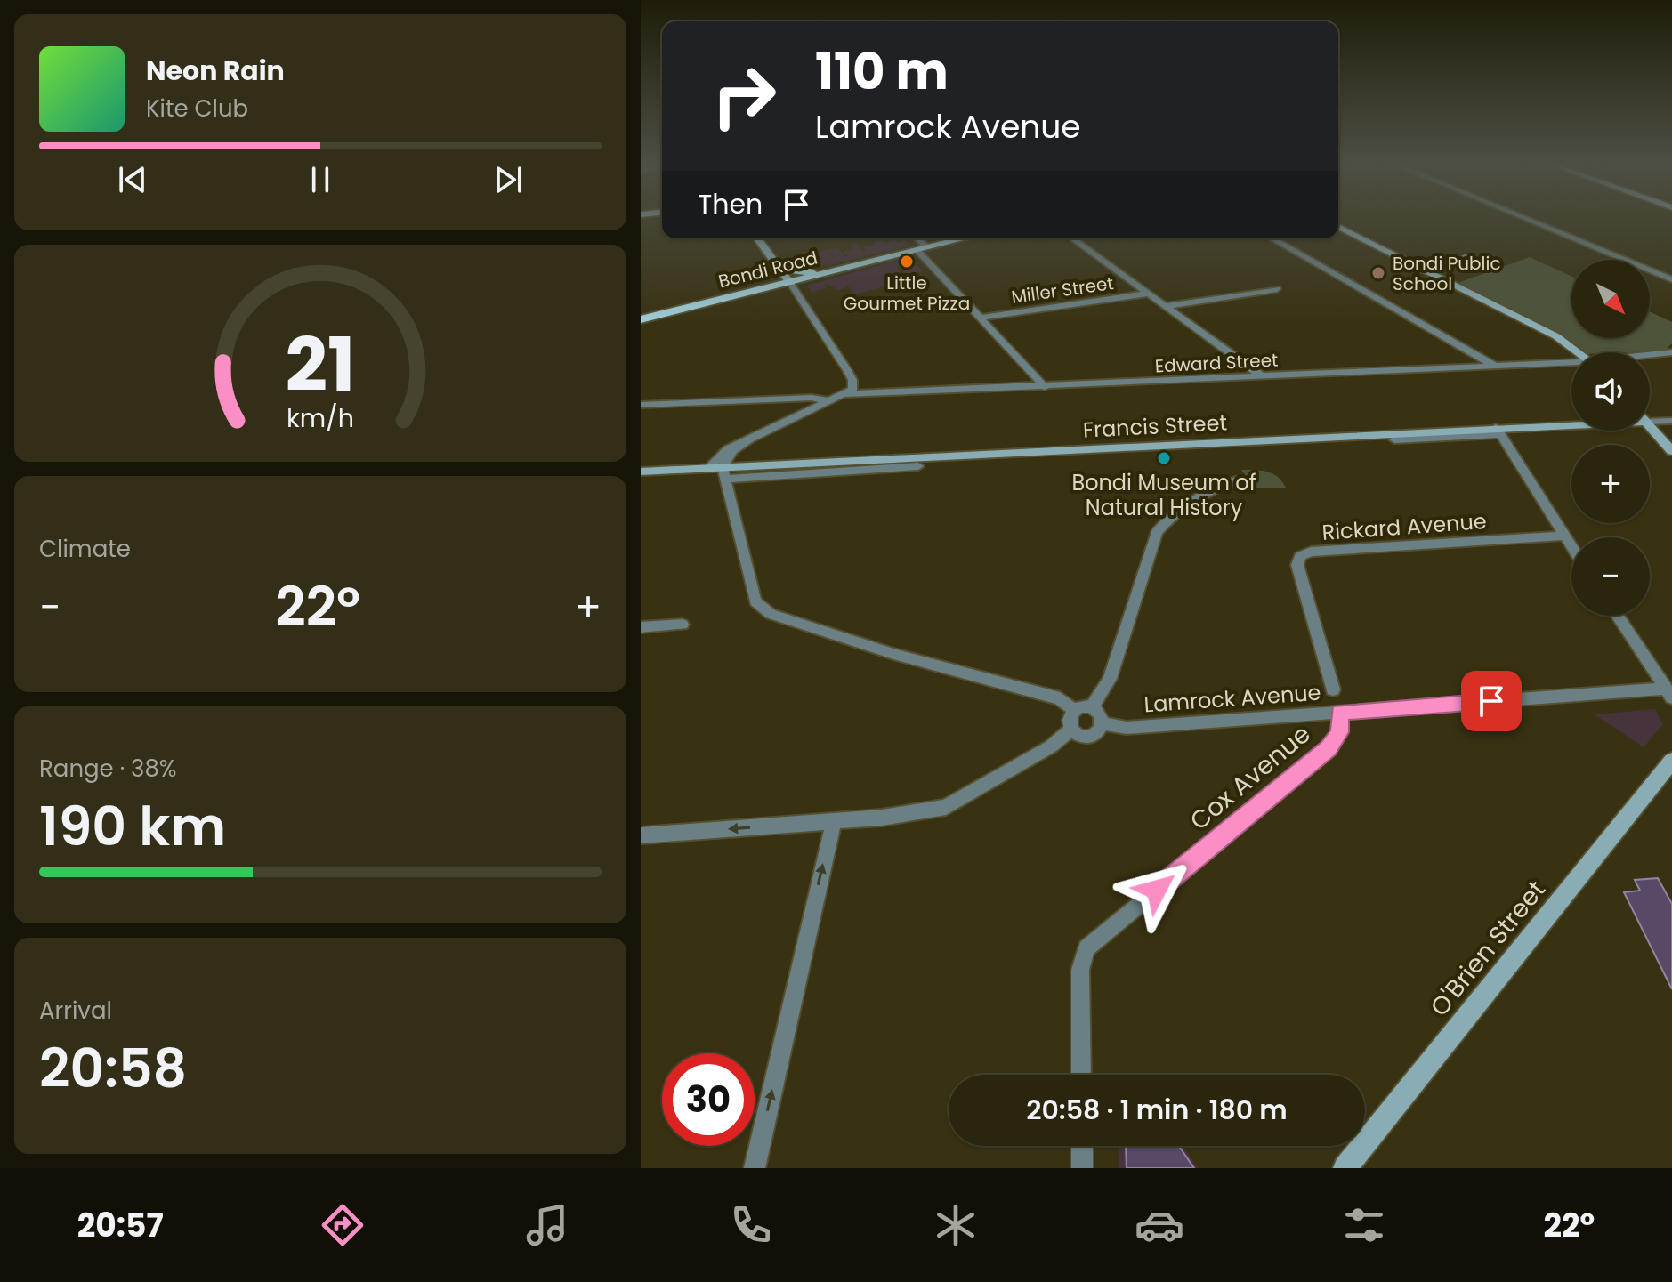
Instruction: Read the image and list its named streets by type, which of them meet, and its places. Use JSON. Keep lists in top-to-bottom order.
{
  "streets": {
    "main road": ["Bondi Road"],
    "street": [
      "Miller Street",
      "Edward Street",
      "Francis Street",
      "Rickard Avenue",
      "Lamrock Avenue",
      "Cox Avenue",
      "O'Brien Street"
    ]
  },
  "crossings": [
    ["Lamrock Avenue", "Cox Avenue"]
  ],
  "places": ["Little Gourmet Pizza", "Bondi Public School", "Bondi Museum of Natural History"],
  "north": "bottom right",
  "page": {
    "turn": ["110 m", "Lamrock Avenue"],
    "song": ["Neon Rain", "Kite Club"],
    "then": "Then",
    "map_buttons": ["+", "−"],
    "tile": [
      "Climate",
      ["Range · 38%", "190 km"],
      ["Arrival", "20:58"]
    ],
    "heat": ["−", "22°", "+"],
    "limit": "30",
    "trip": "20:58 · 1 min · 180 m",
    "tabs": ["20:57", "22°"],
    "gauge": ["21", "km/h"]
  }
}
